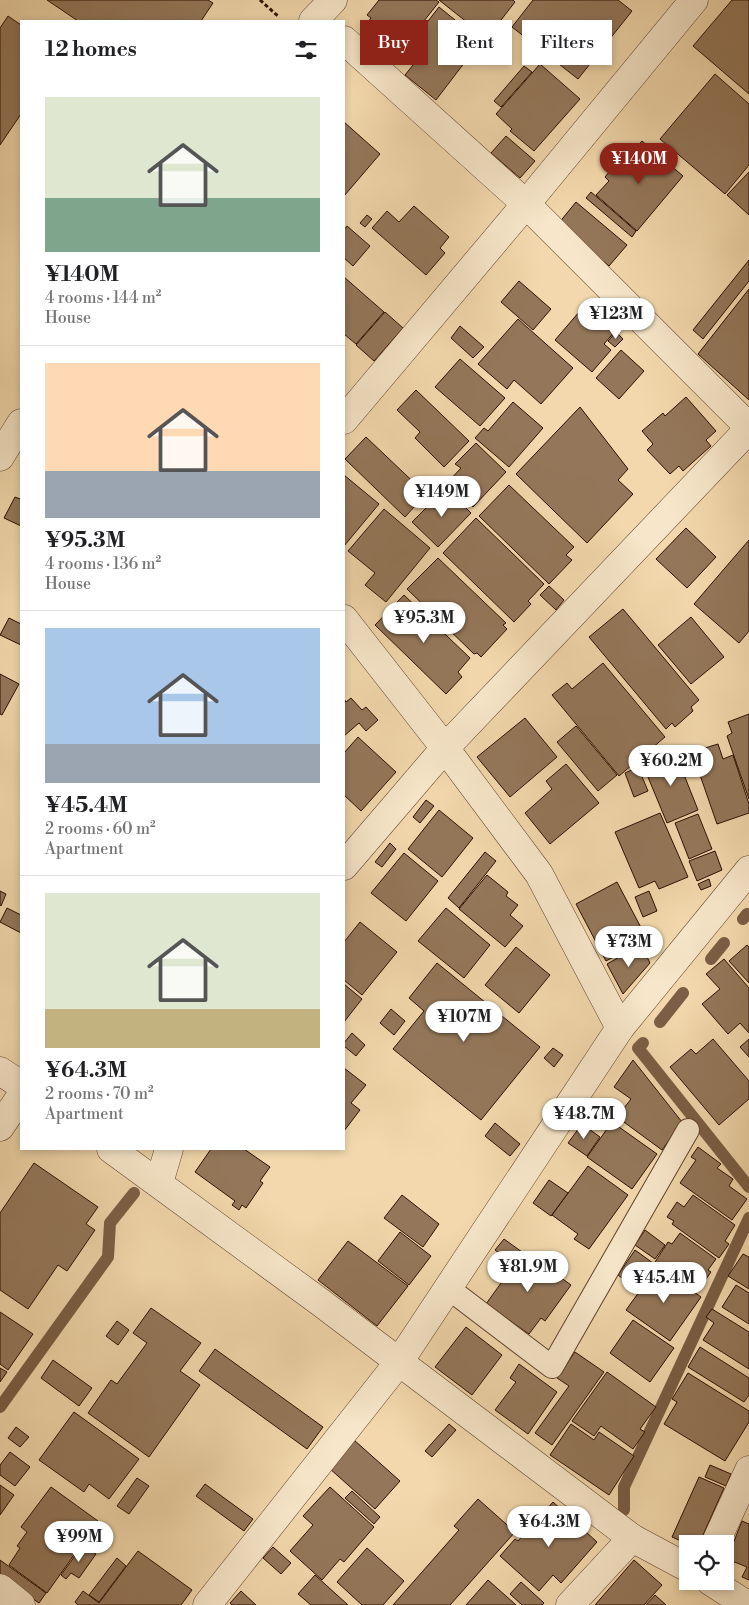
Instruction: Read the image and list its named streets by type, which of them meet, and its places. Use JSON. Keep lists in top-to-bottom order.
{
  "page": {
    "chip": ["Buy", "Rent", "Filters"],
    "heading": "12 homes",
    "list": [
      {
        "name": "¥140M",
        "note": "4 rooms · 144 m² · House"
      },
      {
        "name": "¥95.3M",
        "note": "4 rooms · 136 m² · House"
      },
      {
        "name": "¥45.4M",
        "note": "2 rooms · 60 m² · Apartment"
      },
      {
        "name": "¥64.3M",
        "note": "2 rooms · 70 m² · Apartment"
      }
    ],
    "price": [
      "¥140M",
      "¥123M",
      "¥149M",
      "¥95.3M",
      "¥60.2M",
      "¥73M",
      "¥107M",
      "¥48.7M",
      "¥81.9M",
      "¥45.4M",
      "¥64.3M",
      "¥99M"
    ]
  }
}
